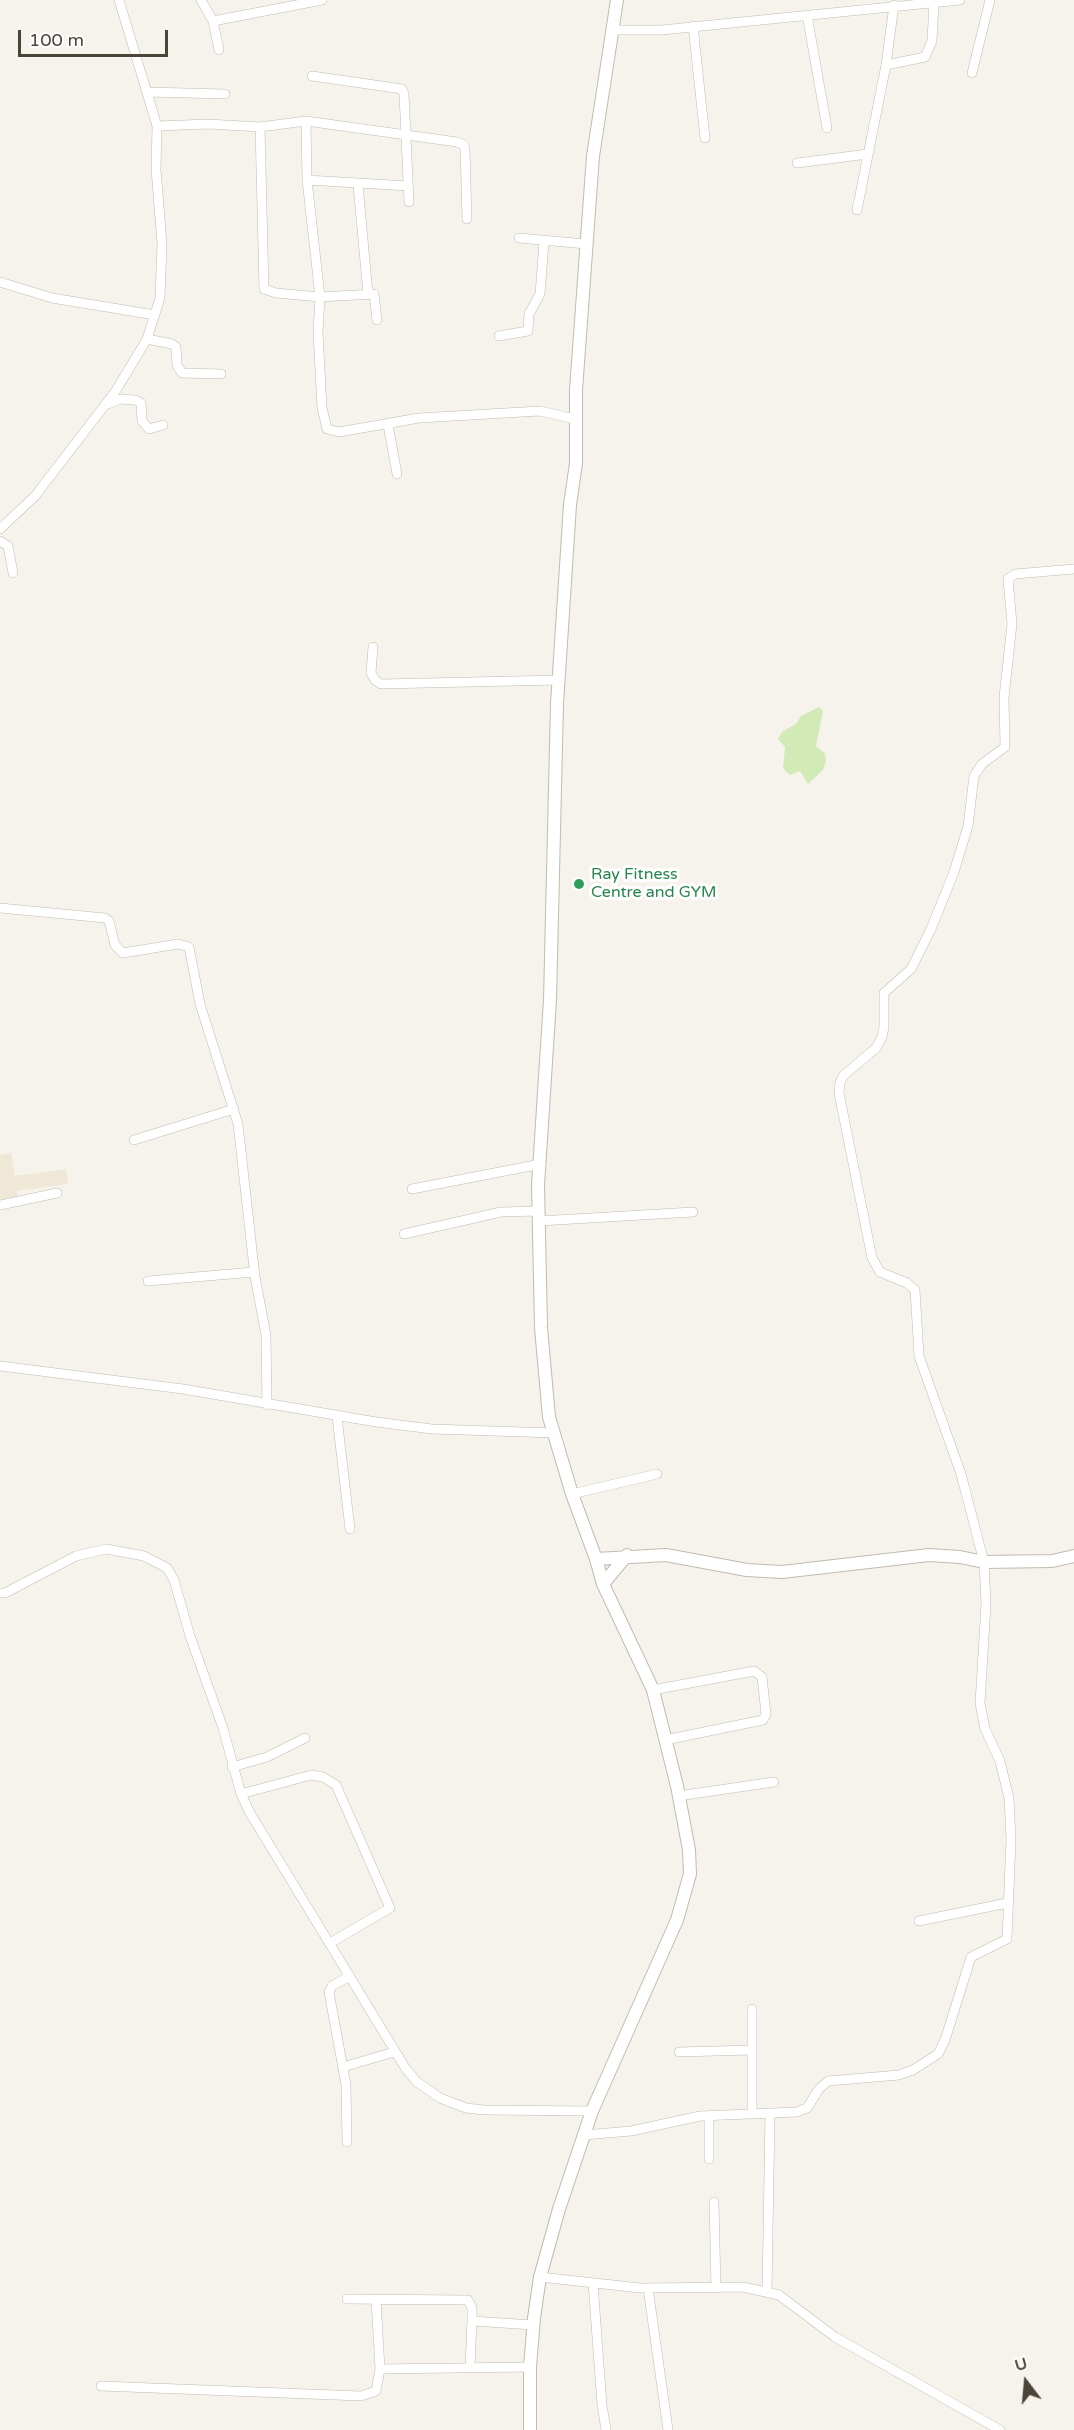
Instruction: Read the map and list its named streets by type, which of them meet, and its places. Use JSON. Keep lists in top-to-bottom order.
{
  "places": ["Ray Fitness Centre and GYM"],
  "scale_bar": "100 m",
  "north": "top"
}
